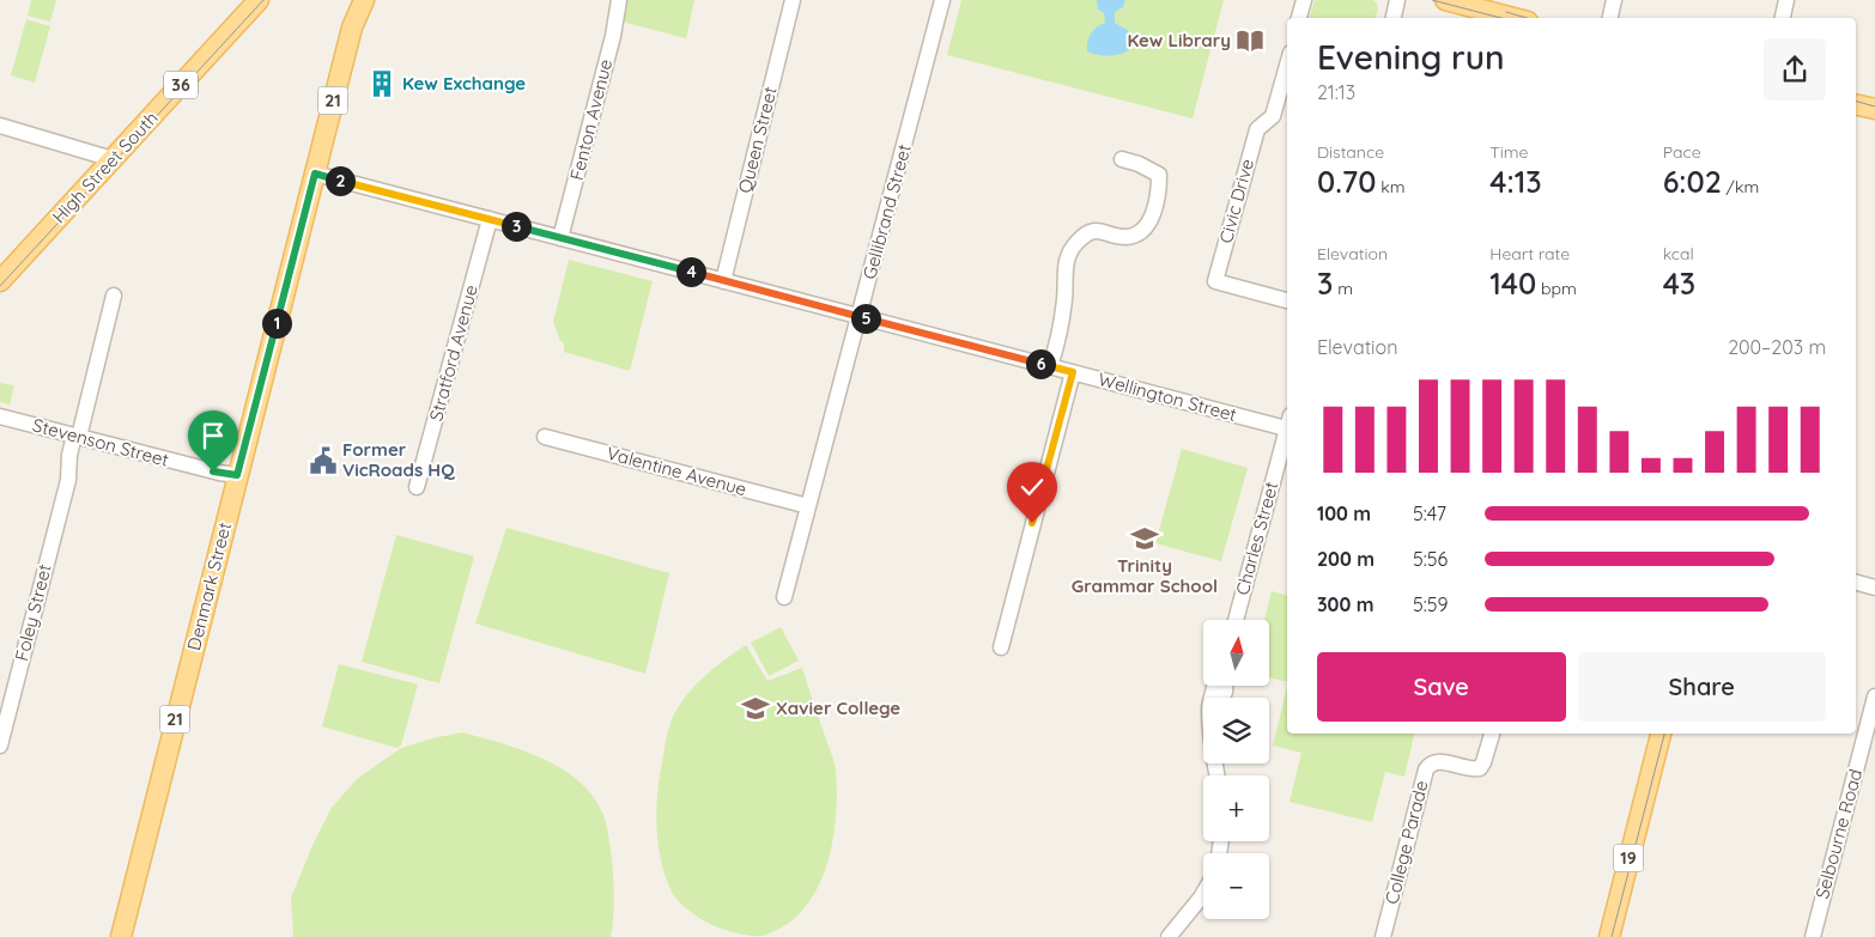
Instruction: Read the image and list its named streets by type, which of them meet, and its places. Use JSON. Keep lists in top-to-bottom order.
{
  "streets": {
    "main road": [
      "36",
      "21",
      "High Street South",
      "Denmark Street",
      "19"
    ],
    "street": [
      "Fenton Avenue",
      "Queen Street",
      "Civic Drive",
      "Gellibrand Street",
      "Stratford Avenue",
      "Wellington Street",
      "Stevenson Street",
      "Valentine Avenue",
      "Charles Street",
      "Foley Street",
      "Selbourne Road",
      "College Parade"
    ]
  },
  "crossings": [
    ["Fenton Avenue", "Wellington Street"],
    ["Queen Street", "Wellington Street"],
    ["Gellibrand Street", "Wellington Street"],
    ["Gellibrand Street", "Valentine Avenue"],
    ["Stratford Avenue", "Wellington Street"],
    ["Wellington Street", "Denmark Street"],
    ["Stevenson Street", "Denmark Street"],
    ["Stevenson Street", "Foley Street"]
  ],
  "places": {
    "library": ["Kew Library"],
    "building": ["Kew Exchange"],
    "public building": ["Former VicRoads HQ"],
    "school or university": ["Trinity Grammar School", "Xavier College"]
  },
  "north": "top",
  "page": {
    "heading": ["Evening run", "21:13"],
    "stats": [
      ["Distance", "0.70 km"],
      ["Time", "4:13"],
      ["Pace", "6:02 /km"],
      ["Elevation", "3 m"],
      ["Heart rate", "140 bpm"],
      ["kcal", "43"]
    ],
    "pins": [
      "2",
      "3",
      "4",
      "5",
      "1",
      "6"
    ],
    "chart": ["Elevation", "200–203 m"],
    "list": [
      {
        "name": "100 m",
        "note": "5:47"
      },
      {
        "name": "200 m",
        "note": "5:56"
      },
      {
        "name": "300 m",
        "note": "5:59"
      }
    ],
    "map_buttons": ["+", "−"],
    "buttons": ["Save", "Share"]
  }
}
